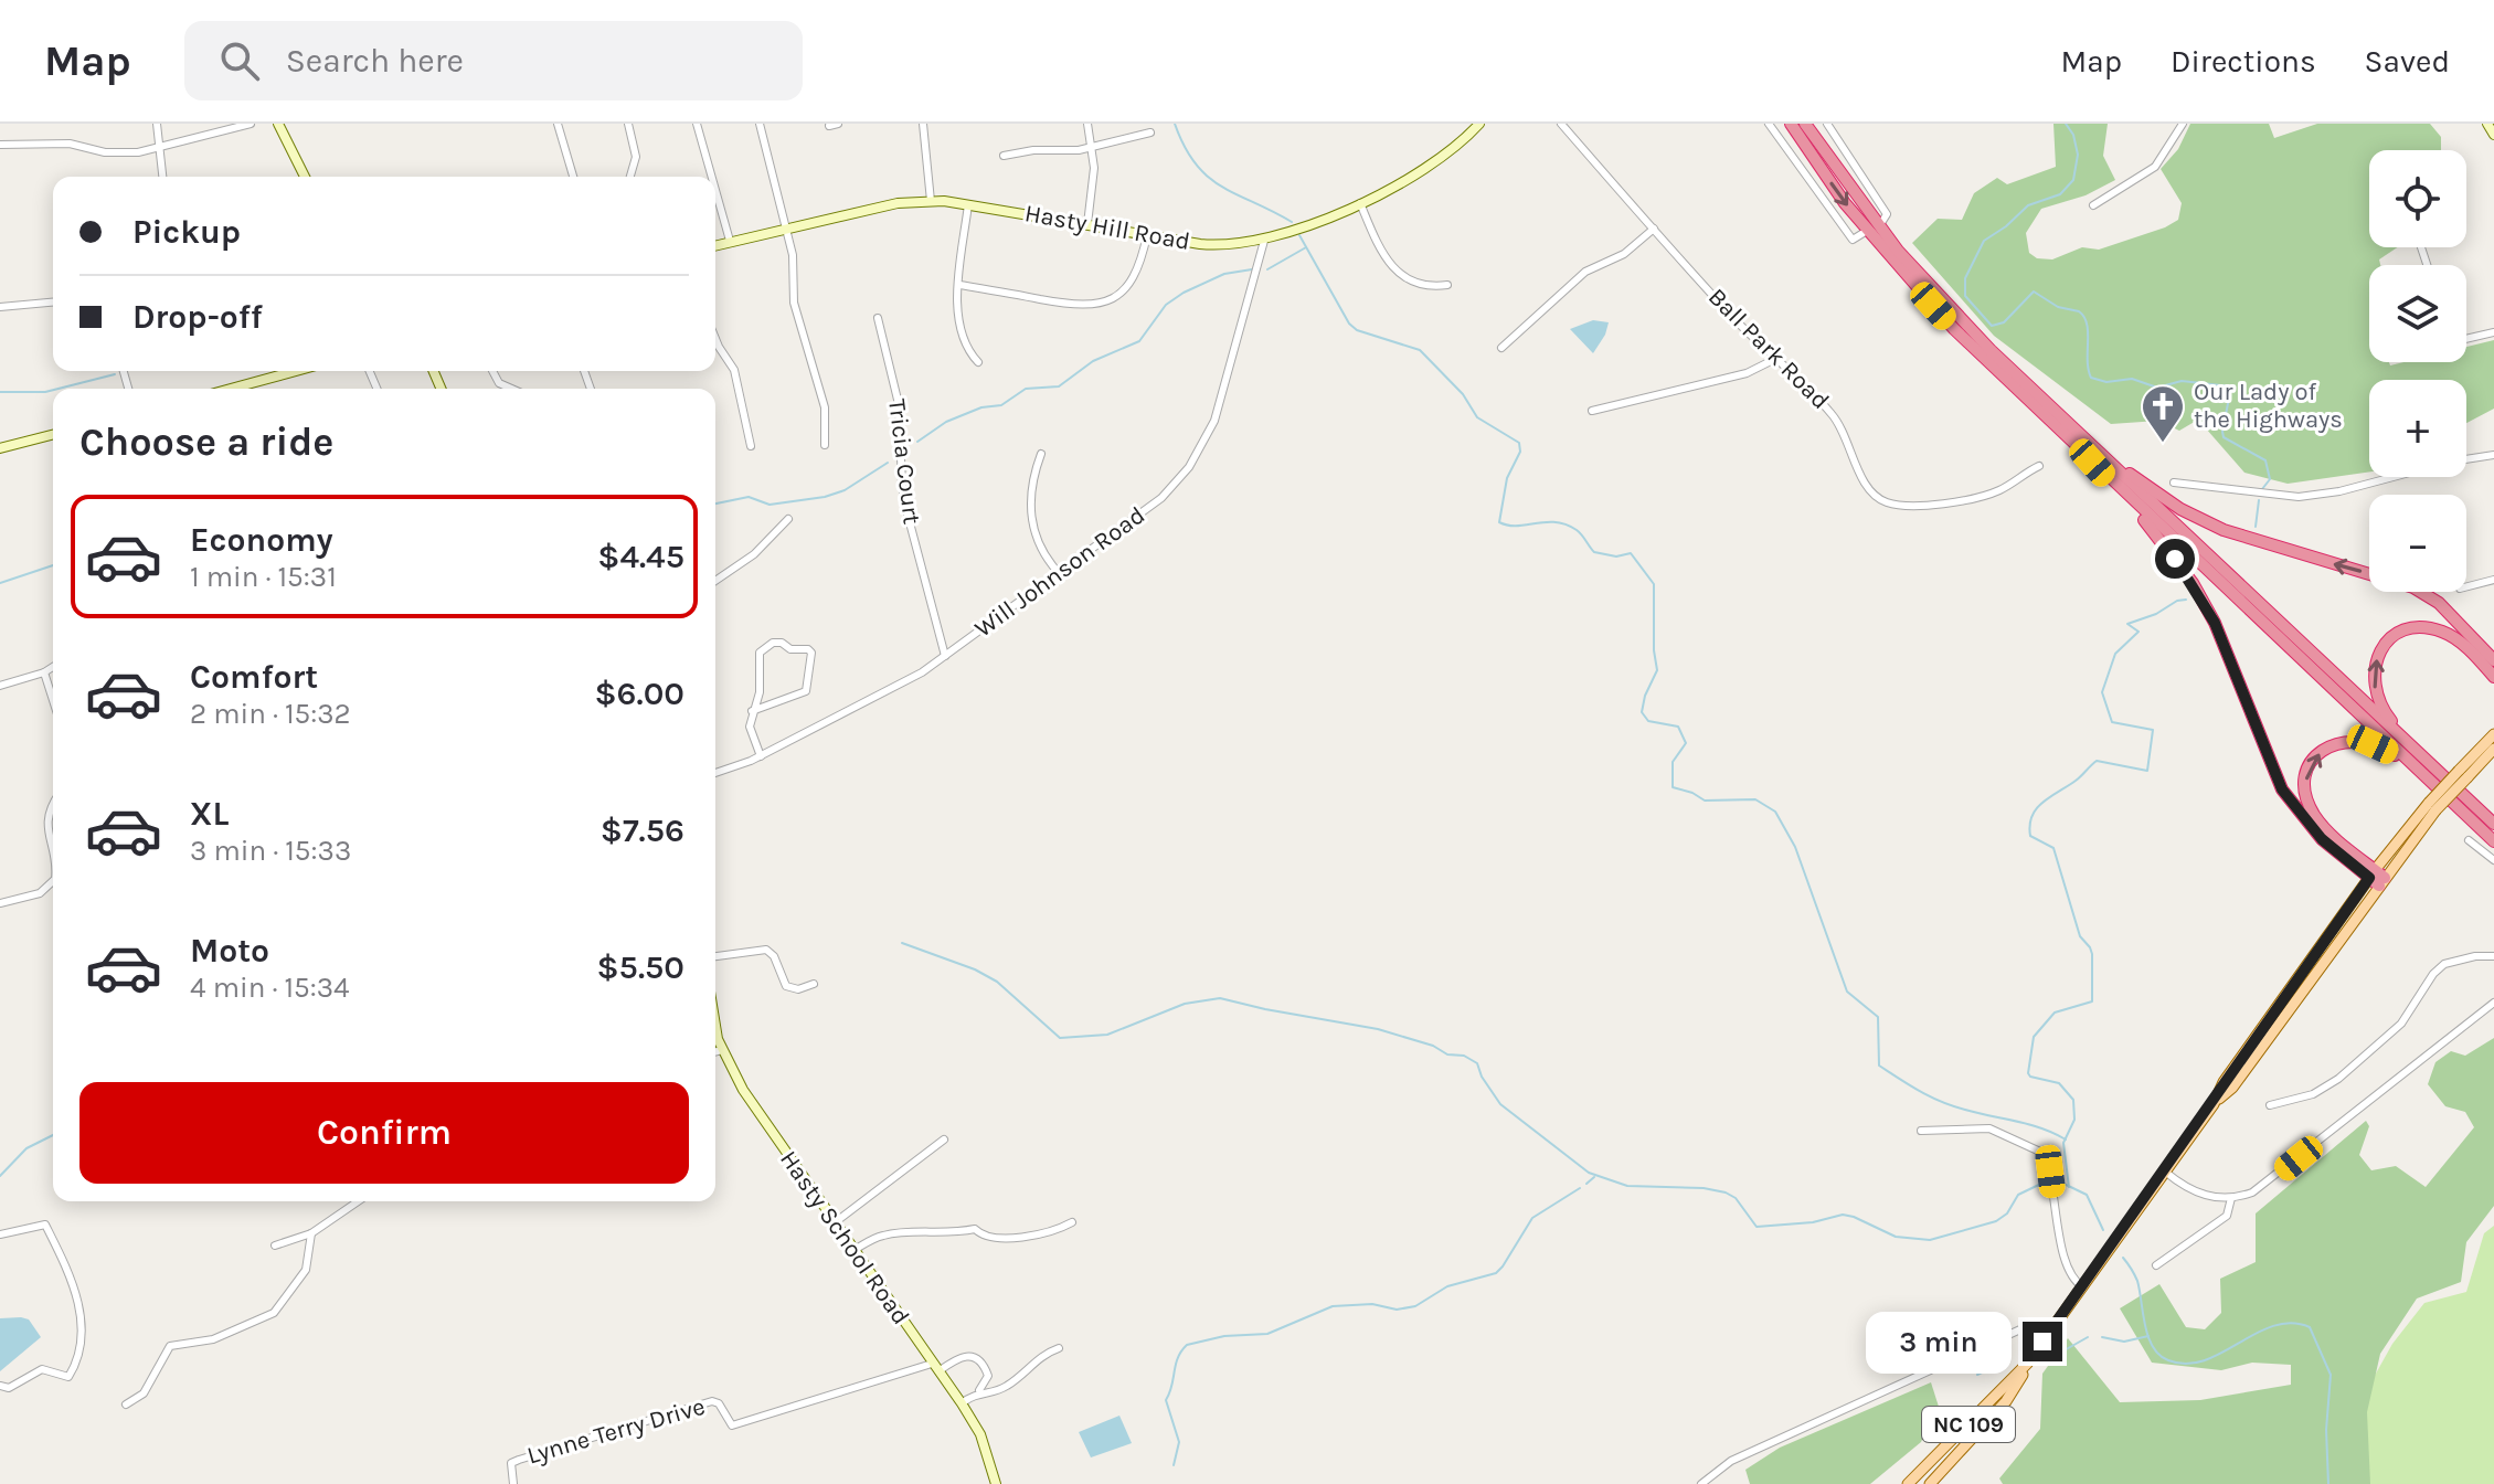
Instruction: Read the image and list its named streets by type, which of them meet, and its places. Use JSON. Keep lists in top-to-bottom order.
{
  "streets": {
    "main road": ["NC 109"],
    "street": [
      "Hasty Hill Road",
      "Ball Park Road",
      "Tricia Court",
      "Will Johnson Road",
      "Hasty School Road",
      "Lynne Terry Drive"
    ]
  },
  "crossings": [
    ["Hasty Hill Road", "Will Johnson Road"],
    ["Tricia Court", "Will Johnson Road"],
    ["Hasty School Road", "Lynne Terry Drive"]
  ],
  "places": {
    "church": ["Our Lady of the Highways"]
  },
  "page": {
    "header": "Map",
    "search": "Search here",
    "nav": ["Map", "Directions", "Saved"],
    "map_buttons": ["+", "−"],
    "banner": ["Pickup", "Drop-off"],
    "heading": "Choose a ride",
    "list": [
      {
        "name": "Economy",
        "note": "1 min · 15:31",
        "value": "$4.45"
      },
      {
        "name": "Comfort",
        "note": "2 min · 15:32",
        "value": "$6.00"
      },
      {
        "name": "XL",
        "note": "3 min · 15:33",
        "value": "$7.56"
      },
      {
        "name": "Moto",
        "note": "4 min · 15:34",
        "value": "$5.50"
      }
    ],
    "buttons": "Confirm",
    "bubble": "3 min"
  }
}
